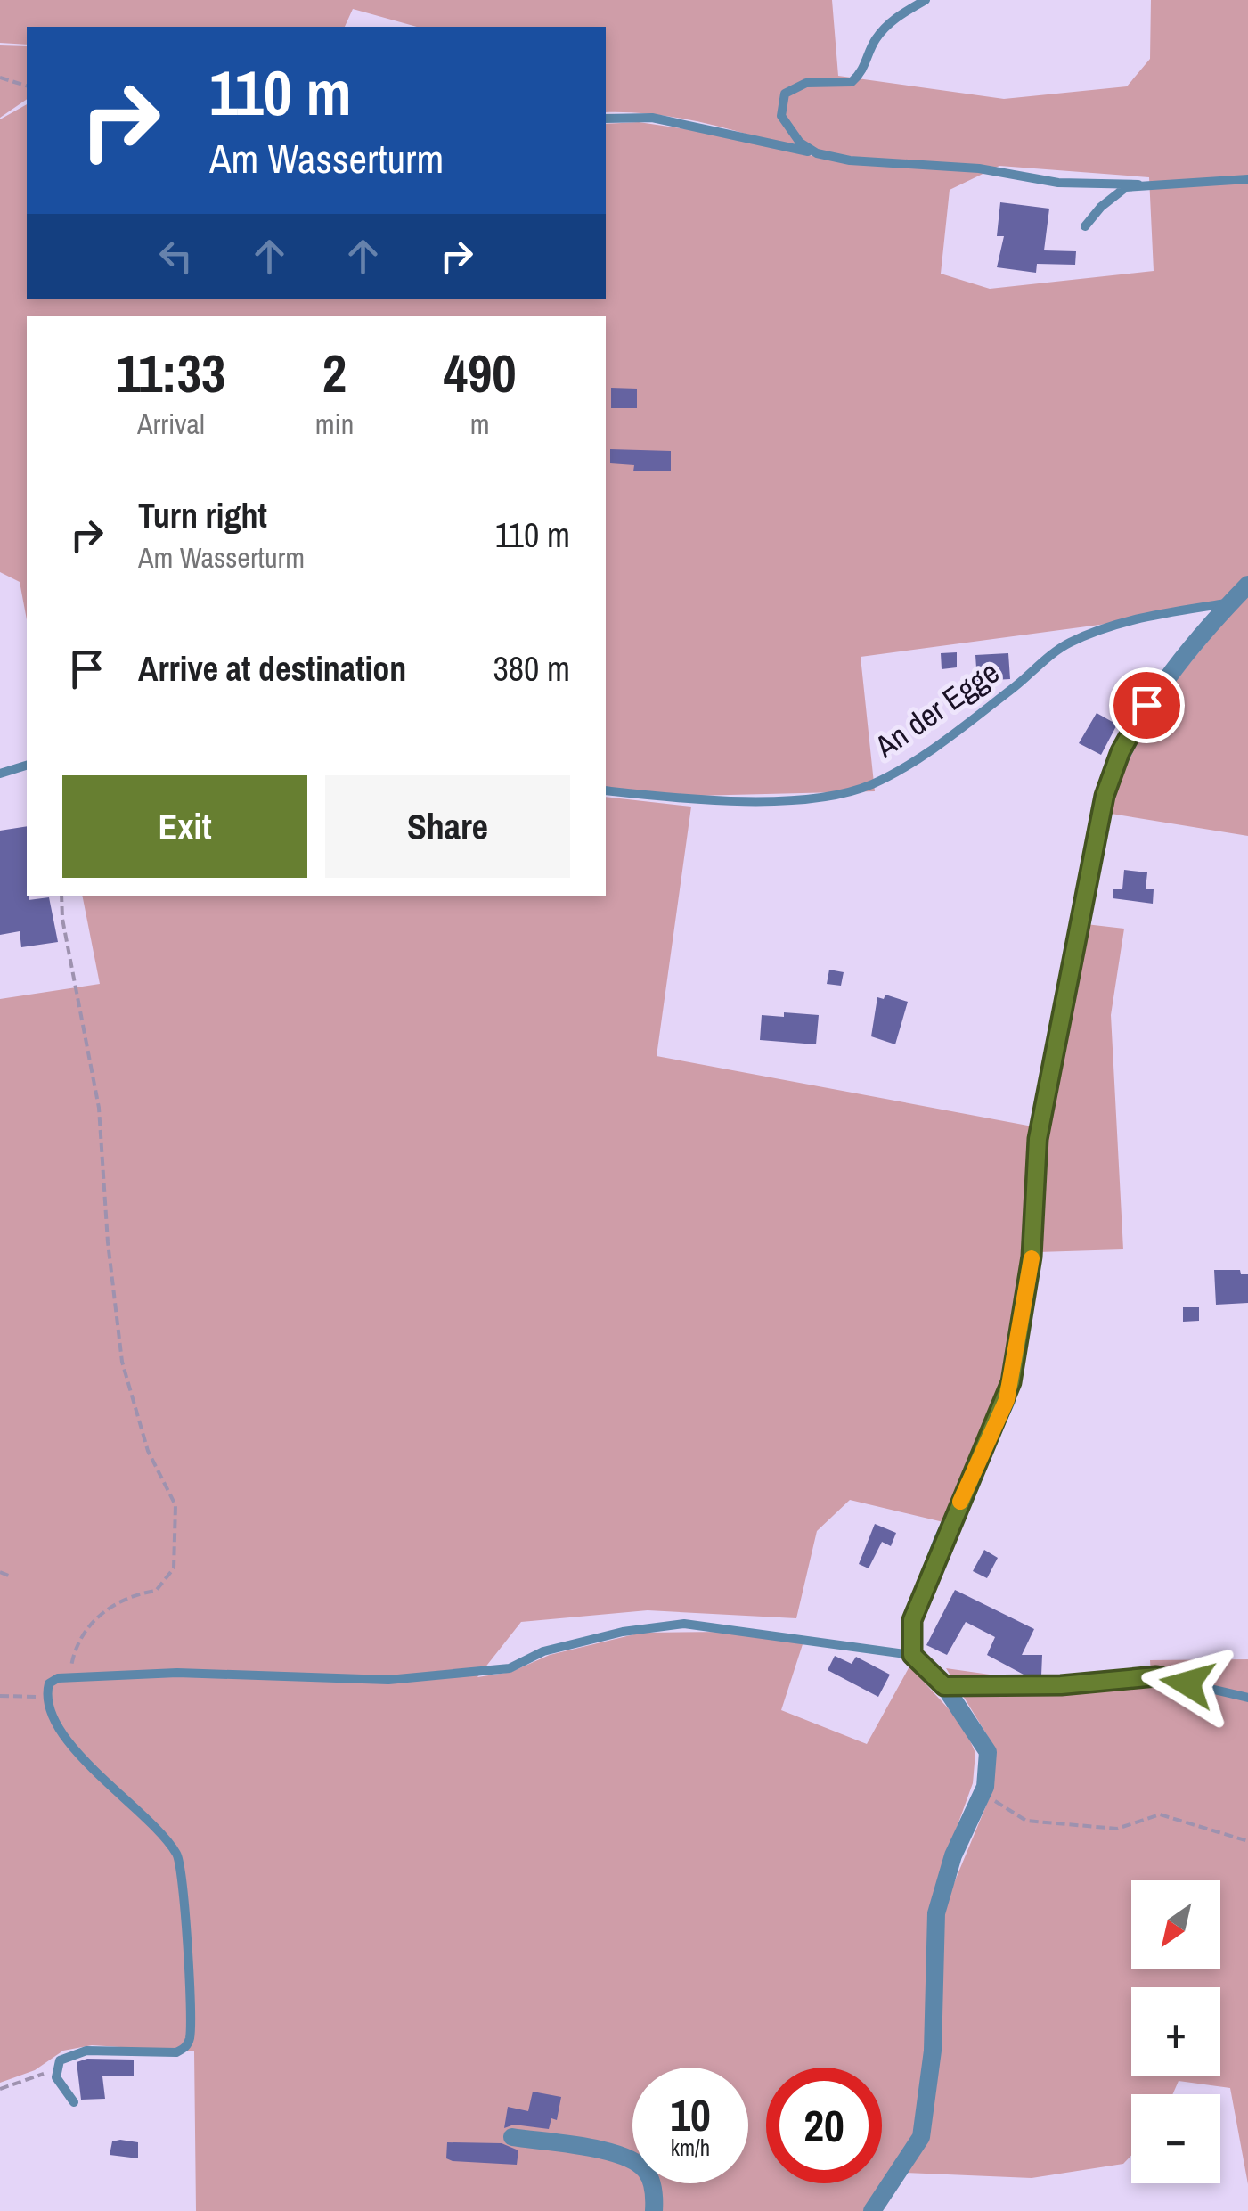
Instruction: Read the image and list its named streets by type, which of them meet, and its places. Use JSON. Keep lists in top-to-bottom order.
{
  "streets": {
    "lane": ["An der Egge"]
  },
  "north": "bottom left",
  "page": {
    "turn": ["110 m", "Am Wasserturm"],
    "eta": [
      "11:33",
      "Arrival",
      "2",
      "min",
      "490",
      "m"
    ],
    "list": [
      {
        "name": "Turn right",
        "note": "Am Wasserturm",
        "value": "110 m"
      },
      {
        "name": "Arrive at destination",
        "value": "380 m"
      }
    ],
    "buttons": ["Exit", "Share"],
    "map_buttons": ["+", "−"],
    "speed": "10 km/h",
    "limit": "20"
  }
}
